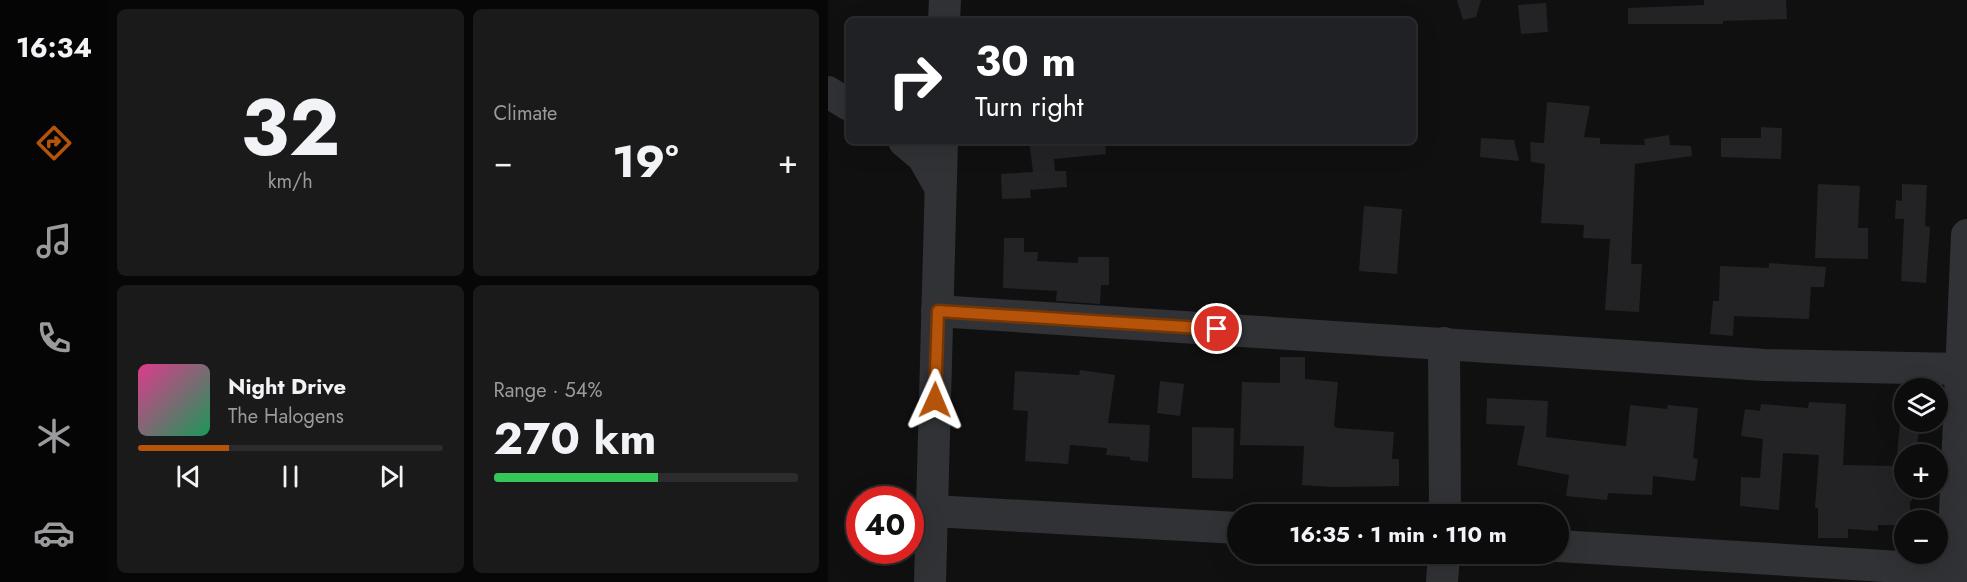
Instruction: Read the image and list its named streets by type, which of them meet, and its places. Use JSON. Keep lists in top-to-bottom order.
{
  "page": {
    "tabs": "16:34",
    "tile": [
      ["32", "km/h"],
      "Climate",
      ["Range · 54%", "270 km"]
    ],
    "turn": ["30 m", "Turn right"],
    "heat": ["−", "19°", "+"],
    "song": ["Night Drive", "The Halogens"],
    "map_buttons": ["+", "−"],
    "limit": "40",
    "trip": "16:35 · 1 min · 110 m"
  }
}
